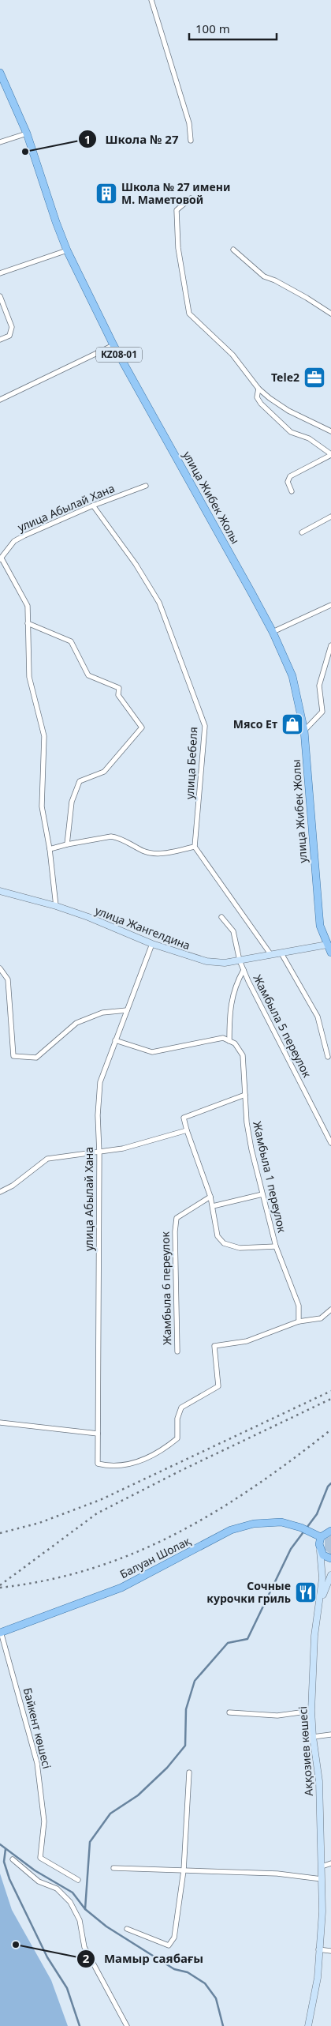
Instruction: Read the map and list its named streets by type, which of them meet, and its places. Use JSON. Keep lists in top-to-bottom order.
{
  "streets": {
    "main road": [
      "KZ08-01",
      "улица Жибек Жолы",
      "улица Жангелдина",
      "Балуан Шолақ",
      "Аққозиев көшесі"
    ],
    "street": [
      "улица Абылай Хана",
      "улица Бебеля",
      "Жамбыла 5 переулок",
      "Жамбыла 1 переулок",
      "Жамбыла 6 переулок",
      "Байкент көшесі"
    ]
  },
  "crossings": [
    ["улица Жибек Жолы", "улица Жангелдина"],
    ["улица Абылай Хана", "улица Бебеля"],
    ["улица Абылай Хана", "улица Жангелдина"],
    ["улица Абылай Хана", "Жамбыла 1 переулок"],
    ["улица Жангелдина", "Жамбыла 5 переулок"],
    ["Жамбыла 1 переулок", "Жамбыла 6 переулок"],
    ["Балуан Шолақ", "Байкент көшесі"]
  ],
  "places": {
    "other": ["Школа № 27", "Мамыр саябағы"],
    "building": ["Школа № 27 имени М. Маметовой"],
    "office": ["Tele2"],
    "shop": ["Мясо Ет"],
    "restaurant": ["Сочные курочки гриль"]
  },
  "scale_bar": "100 m"
}
